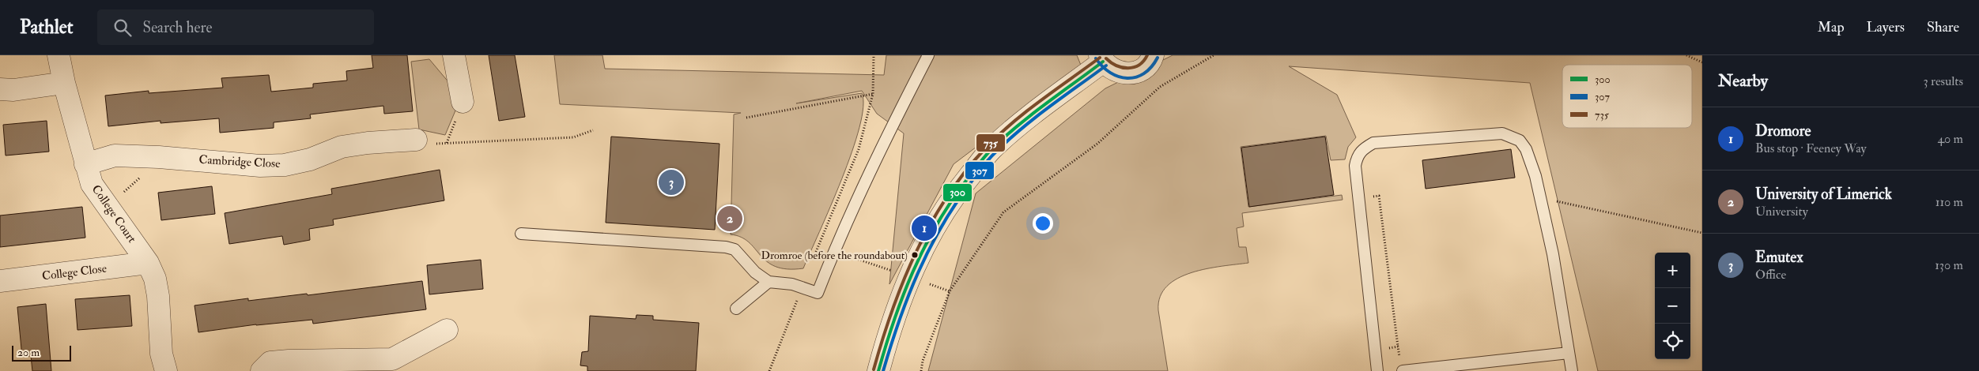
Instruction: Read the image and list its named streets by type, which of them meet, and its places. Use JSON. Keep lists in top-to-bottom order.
{
  "streets": {
    "street": ["Cambridge Close", "College Court", "College Close"]
  },
  "crossings": [
    ["Cambridge Close", "College Court"],
    ["College Court", "College Close"]
  ],
  "places": ["Dromroe (before the roundabout)"],
  "lines": ["transit line 735", "transit line 307", "transit line 300"],
  "legend": ["300", "307", "735"],
  "scale_bar": "20 m",
  "page": {
    "header": "Pathlet",
    "search": "Search here",
    "nav": ["Map", "Layers", "Share"],
    "heading": ["Nearby", "3 results"],
    "list": [
      {
        "mark": "1",
        "name": "Dromore",
        "note": "Bus stop · Feeney Way",
        "value": "40 m"
      },
      {
        "mark": "2",
        "name": "University of Limerick",
        "note": "University",
        "value": "110 m"
      },
      {
        "mark": "3",
        "name": "Emutex",
        "note": "Office",
        "value": "130 m"
      }
    ],
    "pins": ["3", "2", "1"],
    "map_buttons": ["+", "−"],
    "scale": "20 m"
  }
}
